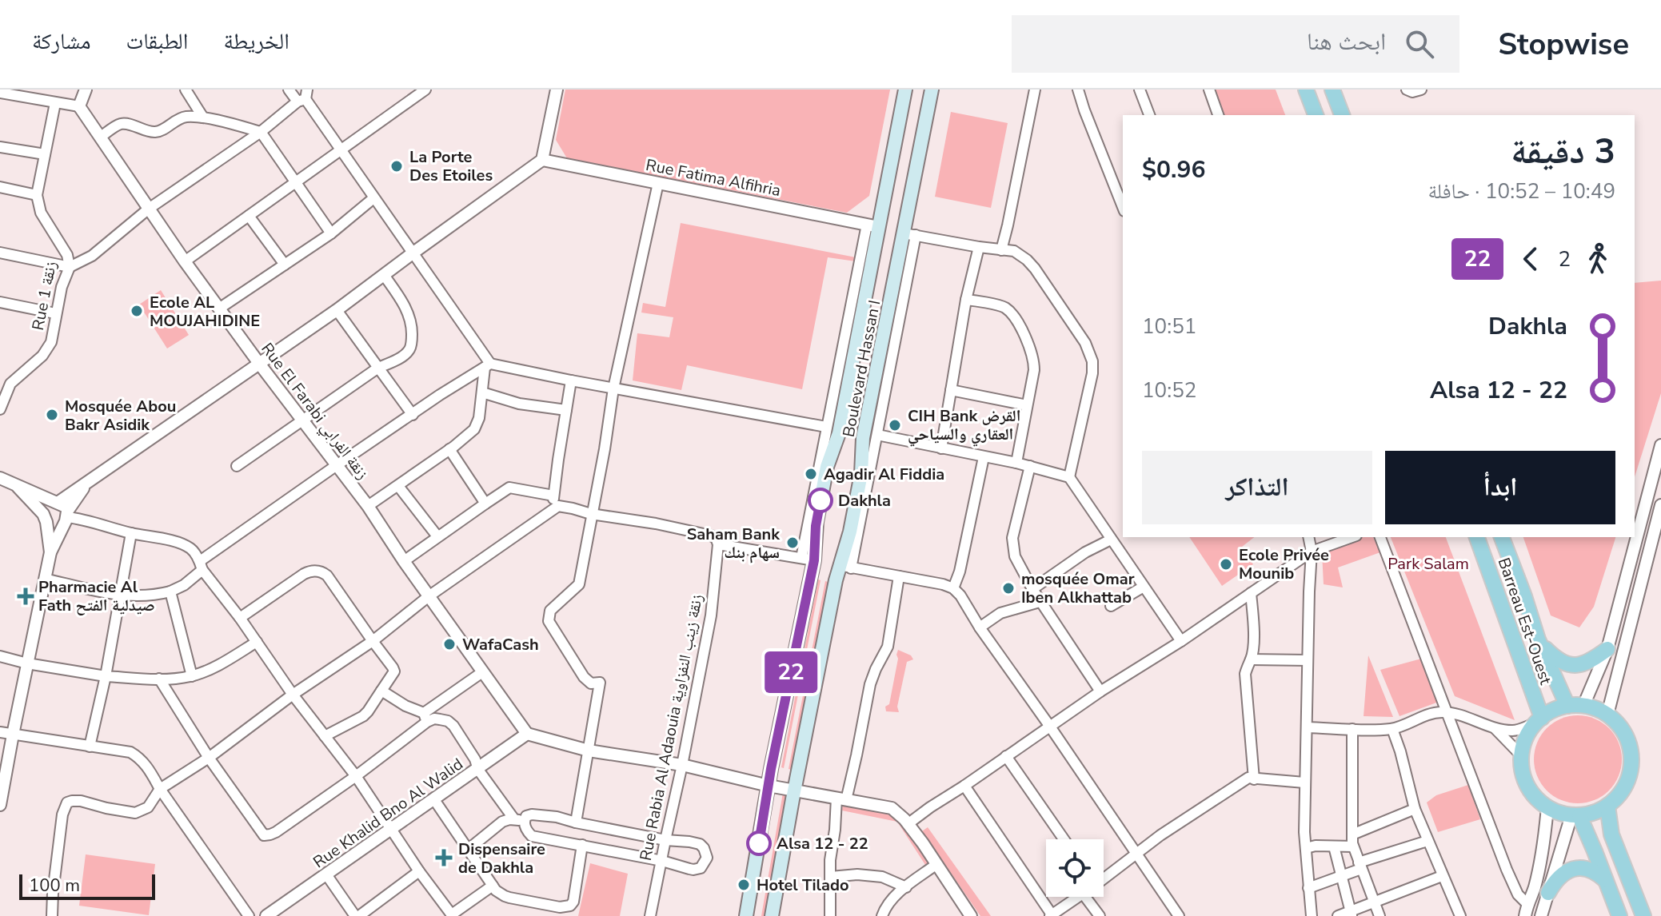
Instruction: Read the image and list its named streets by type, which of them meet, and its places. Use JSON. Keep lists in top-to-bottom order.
{
  "streets": {
    "main road": ["Boulevard Hassan I", "Barreau Est-Ouest"],
    "street": [
      "Rue Fatima Alfihria",
      "Rue 1 زنقة",
      "Rue El Farabi زنقة الفرابي",
      "Rue Rabia Al Adaouia زنقة زينب النفزاوية",
      "Rue Khalid Bno Al Walid"
    ]
  },
  "crossings": [
    ["Rue Fatima Alfihria", "Boulevard Hassan I"],
    ["Rue El Farabi زنقة الفرابي", "Rue Khalid Bno Al Walid"]
  ],
  "parks": ["Park Salam"],
  "places": {
    "other": [
      "La Porte Des Etoiles",
      "Ecole AL MOUJAHIDINE",
      "Mosquée Abou Bakr Asidik",
      "CIH Bank القرض العقاري والسياحي",
      "Agadir Al Fiddia",
      "Dakhla",
      "Saham Bank سهام بنك",
      "Ecole Privée Mounib",
      "mosquée Omar Iben Alkhattab",
      "WafaCash",
      "Alsa 12 - 22",
      "Hotel Tilado"
    ],
    "health": ["Pharmacie Al Fath صيدلية الفتح", "Dispensaire de Dakhla"]
  },
  "lines": ["bus line 22"],
  "scale_bar": "100 m",
  "page": {
    "header": "Stopwise",
    "search": "ابحث هنا",
    "nav": ["الخريطة", "الطبقات", "مشاركة"],
    "on_map": "22",
    "heading": ["3 دقيقة", "10:49 – 10:52 · حافلة", "$0.96"],
    "legs": ["2", "22"],
    "list": [
      {
        "name": "Dakhla",
        "value": "10:51"
      },
      {
        "name": "Alsa 12 - 22",
        "value": "10:52"
      }
    ],
    "buttons": ["ابدأ", "التذاكر"],
    "scale": "100 m"
  }
}
